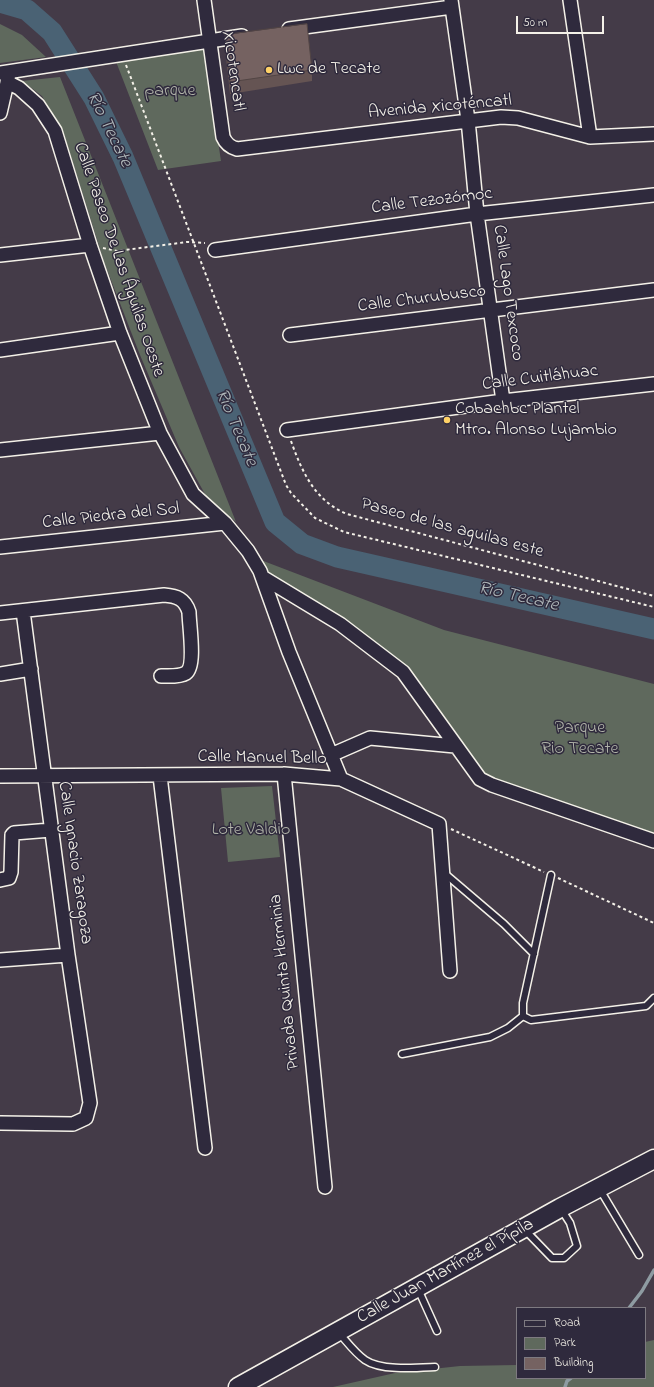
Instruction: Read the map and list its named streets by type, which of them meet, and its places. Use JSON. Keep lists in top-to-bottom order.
{
  "streets": {
    "main road": ["Calle Juan Martínez el Pípila"],
    "street": [
      "Xicotencatl",
      "Avenida Xicoténcatl",
      "Calle Tezozómoc",
      "Calle Paseo De Las Águilas Oeste",
      "Calle Lago Texcoco",
      "Calle Churubusco",
      "Calle Cuitláhuac",
      "Calle Piedra del Sol",
      "Calle Manuel Bello",
      "Calle Ignacio Zaragoza",
      "Privada Quinta Herminia"
    ],
    "path": ["Paseo de las aguilas este"]
  },
  "crossings": [
    ["Xicotencatl", "Avenida Xicoténcatl"],
    ["Avenida Xicoténcatl", "Calle Lago Texcoco"],
    ["Calle Tezozómoc", "Calle Lago Texcoco"],
    ["Calle Paseo De Las Águilas Oeste", "Calle Piedra del Sol"],
    ["Calle Paseo De Las Águilas Oeste", "Calle Manuel Bello"],
    ["Calle Lago Texcoco", "Calle Churubusco"],
    ["Calle Lago Texcoco", "Calle Cuitláhuac"],
    ["Calle Cuitláhuac", "Paseo de las aguilas este"],
    ["Calle Manuel Bello", "Calle Ignacio Zaragoza"],
    ["Calle Manuel Bello", "Privada Quinta Herminia"]
  ],
  "water": ["Río Tecate"],
  "parks": ["parque", "Parque Rio Tecate", "Lote Valdio"],
  "places": ["Lwc de Tecate", "Cobachbc Plantel Mtro. Alonso Lujambio"],
  "legend": ["Road", "Park", "Building"],
  "scale_bar": "50 m"
}
